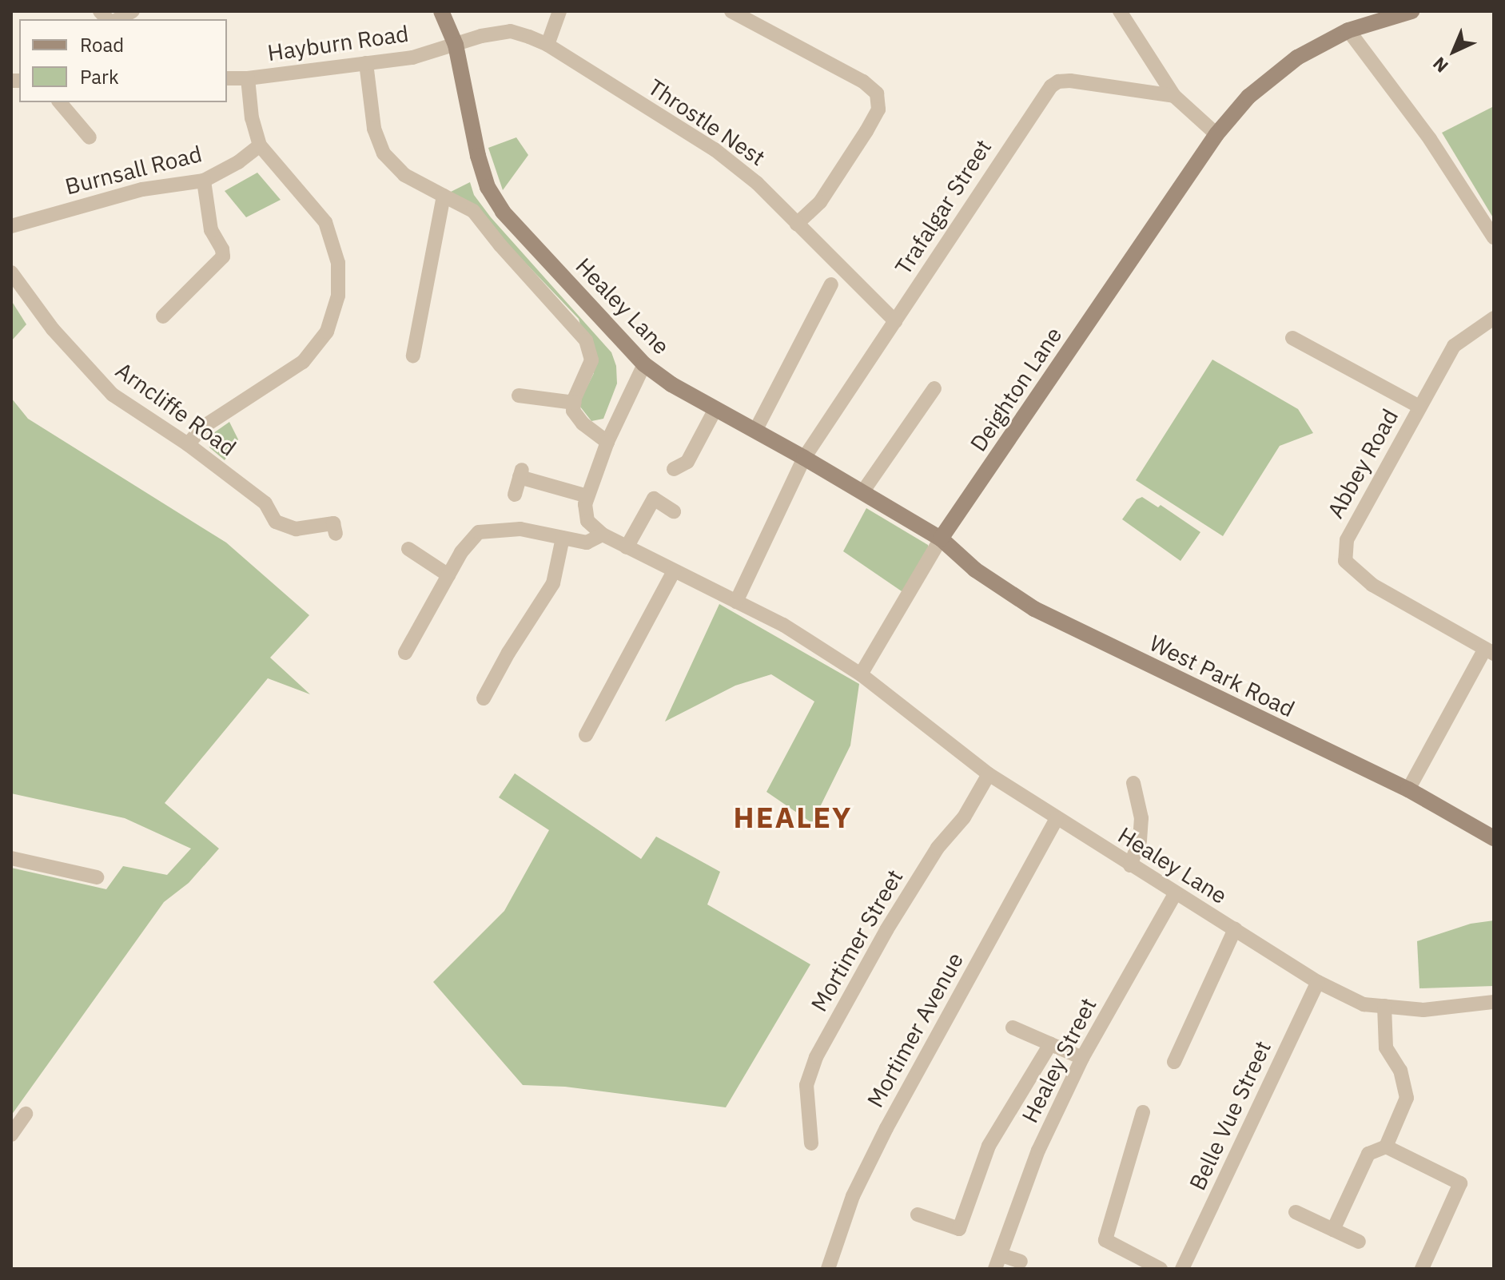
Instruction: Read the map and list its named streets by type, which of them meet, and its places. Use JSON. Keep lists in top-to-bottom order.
{
  "streets": {
    "main road": ["Healey Lane", "Deighton Lane", "West Park Road"],
    "street": [
      "Hayburn Road",
      "Throstle Nest",
      "Burnsall Road",
      "Trafalgar Street",
      "Arncliffe Road",
      "Abbey Road",
      "Mortimer Street",
      "Mortimer Avenue",
      "Healey Street",
      "Belle Vue Street"
    ]
  },
  "crossings": [
    ["Hayburn Road", "Throstle Nest"],
    ["Hayburn Road", "Healey Lane"],
    ["Throstle Nest", "Trafalgar Street"],
    ["Throstle Nest", "Healey Lane"],
    ["Trafalgar Street", "Healey Lane"],
    ["Healey Lane", "Deighton Lane"],
    ["Healey Lane", "West Park Road"],
    ["Healey Lane", "Mortimer Street"],
    ["Healey Lane", "Mortimer Avenue"],
    ["Healey Lane", "Healey Street"],
    ["Healey Lane", "Belle Vue Street"],
    ["Deighton Lane", "West Park Road"]
  ],
  "districts": ["HEALEY"],
  "legend": ["Road", "Park"],
  "north": "bottom left"
}
